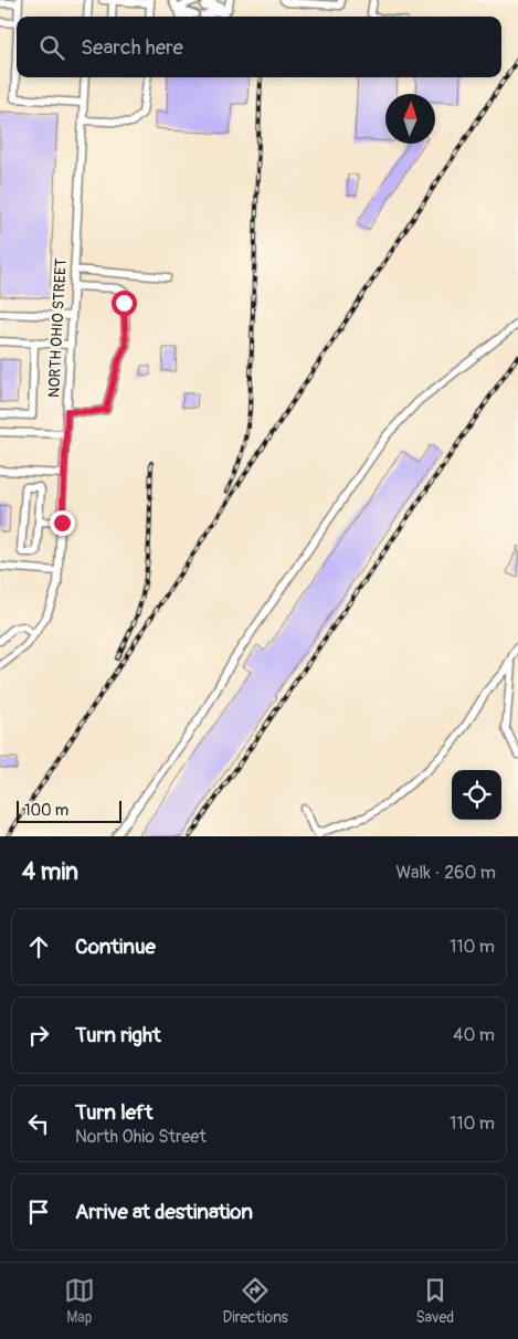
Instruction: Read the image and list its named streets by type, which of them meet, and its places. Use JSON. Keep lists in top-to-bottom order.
{
  "streets": {
    "street": ["NORTH OHIO STREET"]
  },
  "scale_bar": "100 m",
  "north": "top",
  "page": {
    "search": "Search here",
    "scale": "100 m",
    "heading": ["4 min", "Walk · 260 m"],
    "list": [
      ["Continue", "110 m"],
      ["Turn right", "40 m"],
      ["Turn left", "North Ohio Street", "110 m"],
      "Arrive at destination"
    ],
    "nav": ["Map", "Directions", "Saved"]
  }
}
